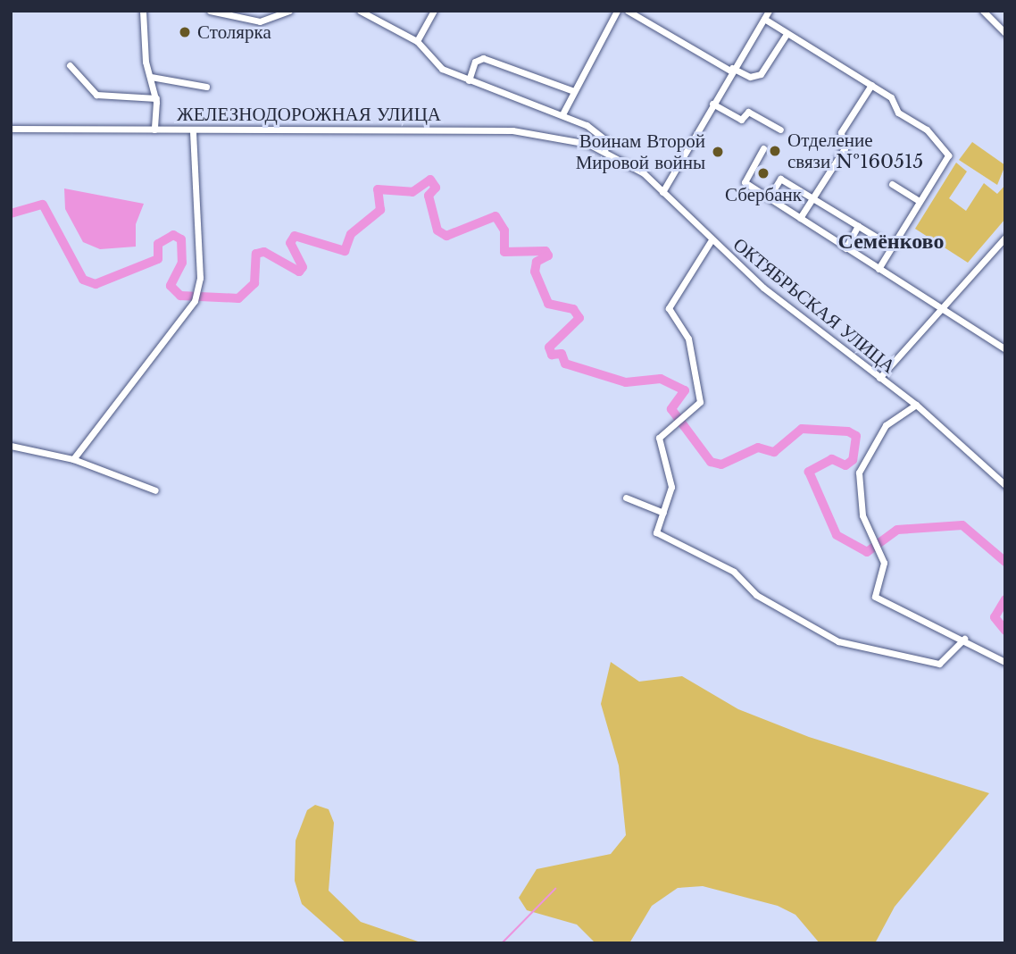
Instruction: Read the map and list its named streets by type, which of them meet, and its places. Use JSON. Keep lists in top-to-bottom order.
{
  "streets": {
    "street": ["ЖЕЛЕЗНОДОРОЖНАЯ УЛИЦА", "ОКТЯБРЬСКАЯ УЛИЦА"]
  },
  "crossings": [
    ["ЖЕЛЕЗНОДОРОЖНАЯ УЛИЦА", "ОКТЯБРЬСКАЯ УЛИЦА"]
  ],
  "districts": ["Семёнково"],
  "places": [
    "Столярка",
    "Отделение связи №160515",
    "Воинам Второй Мировой войны",
    "Сбербанк"
  ]
}
